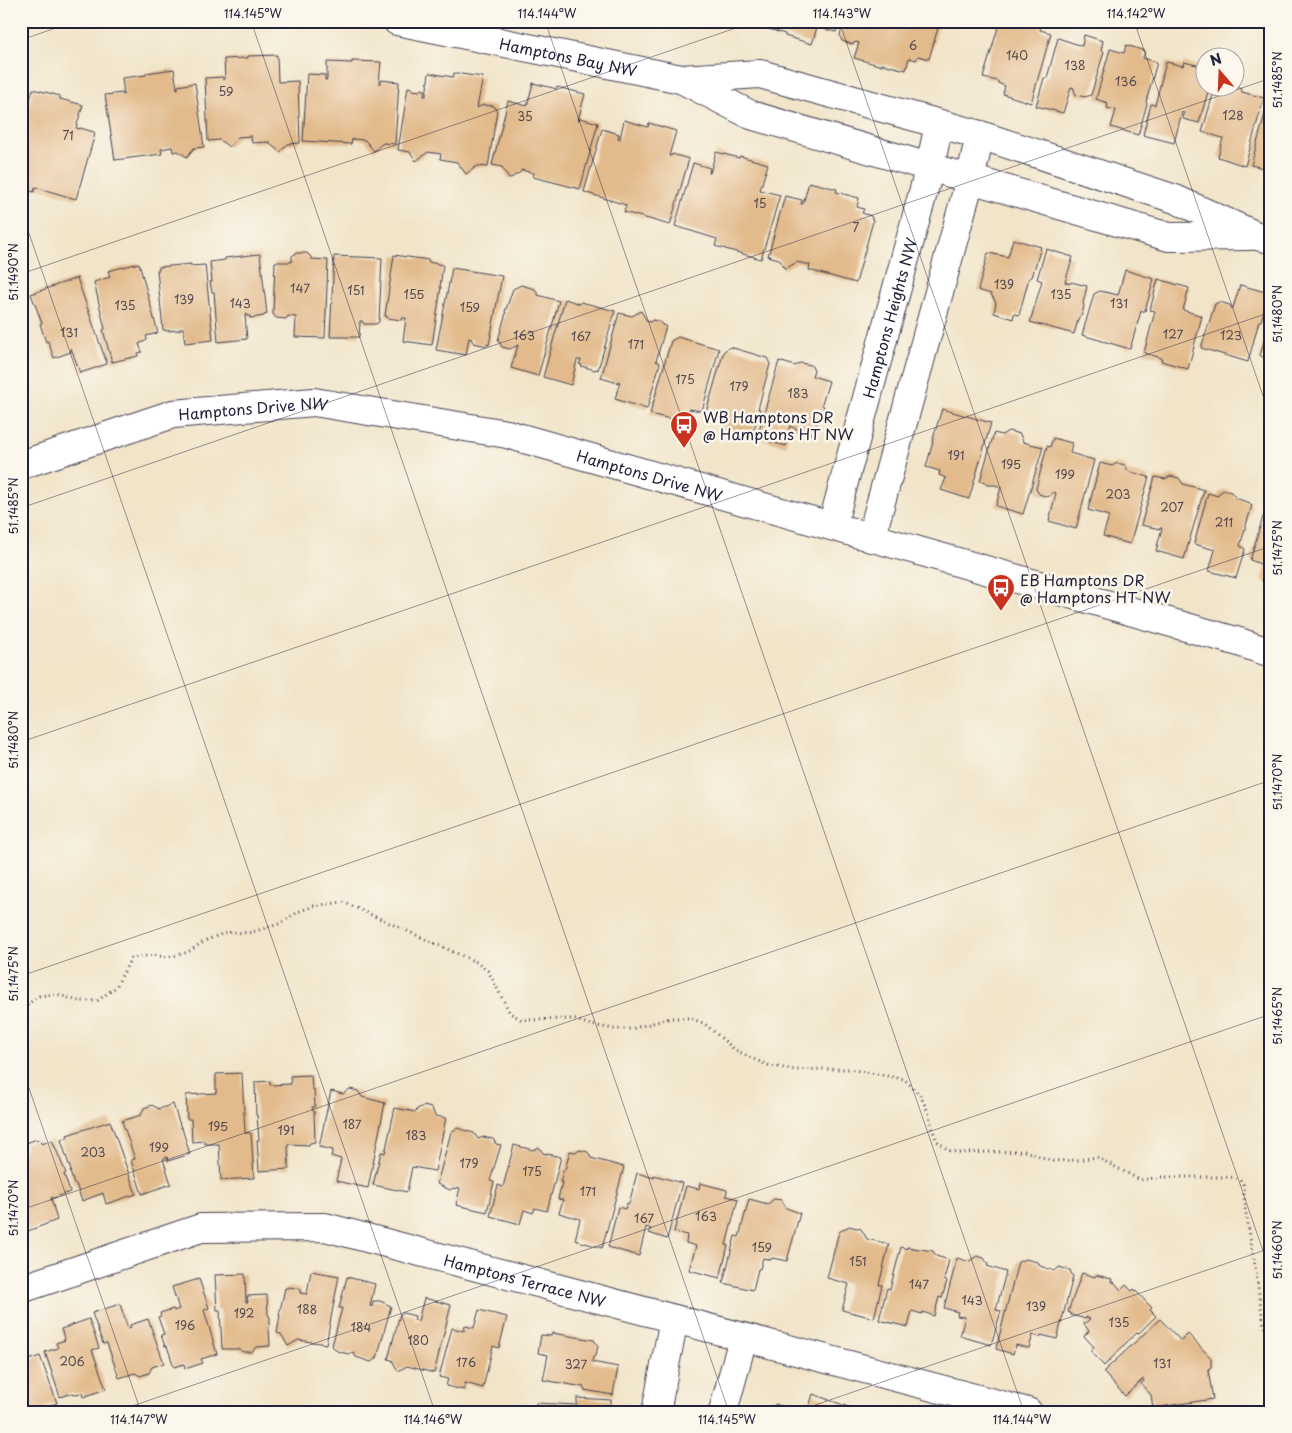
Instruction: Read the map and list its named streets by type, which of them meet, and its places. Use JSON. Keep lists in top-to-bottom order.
{
  "streets": {
    "street": [
      "Hamptons Bay NW",
      "Hamptons Heights NW",
      "Hamptons Drive NW",
      "Hamptons Terrace NW"
    ]
  },
  "crossings": [
    ["Hamptons Bay NW", "Hamptons Heights NW"],
    ["Hamptons Heights NW", "Hamptons Drive NW"]
  ],
  "places": {
    "bus stop": ["WB Hamptons DR @ Hamptons HT NW", "EB Hamptons DR @ Hamptons HT NW"]
  },
  "house_numbers": [
    "6",
    "140",
    "138",
    "136",
    "59",
    "128",
    "35",
    "71",
    "15",
    "7",
    "139",
    "147",
    "151",
    "155",
    "135",
    "139",
    "143",
    "131",
    "135",
    "159",
    "131",
    "127",
    "163",
    "123",
    "167",
    "171",
    "175",
    "179",
    "183",
    "191",
    "195",
    "199",
    "203",
    "207",
    "211",
    "187",
    "195",
    "191",
    "183",
    "199",
    "203",
    "179",
    "175",
    "171",
    "163",
    "167",
    "159",
    "151",
    "147",
    "143",
    "139",
    "188",
    "192",
    "135",
    "196",
    "184",
    "180",
    "206",
    "176",
    "131",
    "327"
  ],
  "north": "top",
  "coordinates": [
    "114.145°W",
    "114.144°W",
    "114.143°W",
    "114.142°W",
    "51.1485°N",
    "51.1490°N",
    "51.1480°N",
    "51.1475°N",
    "51.1470°N",
    "51.1465°N",
    "51.1460°N",
    "114.147°W",
    "114.146°W"
  ]
}
